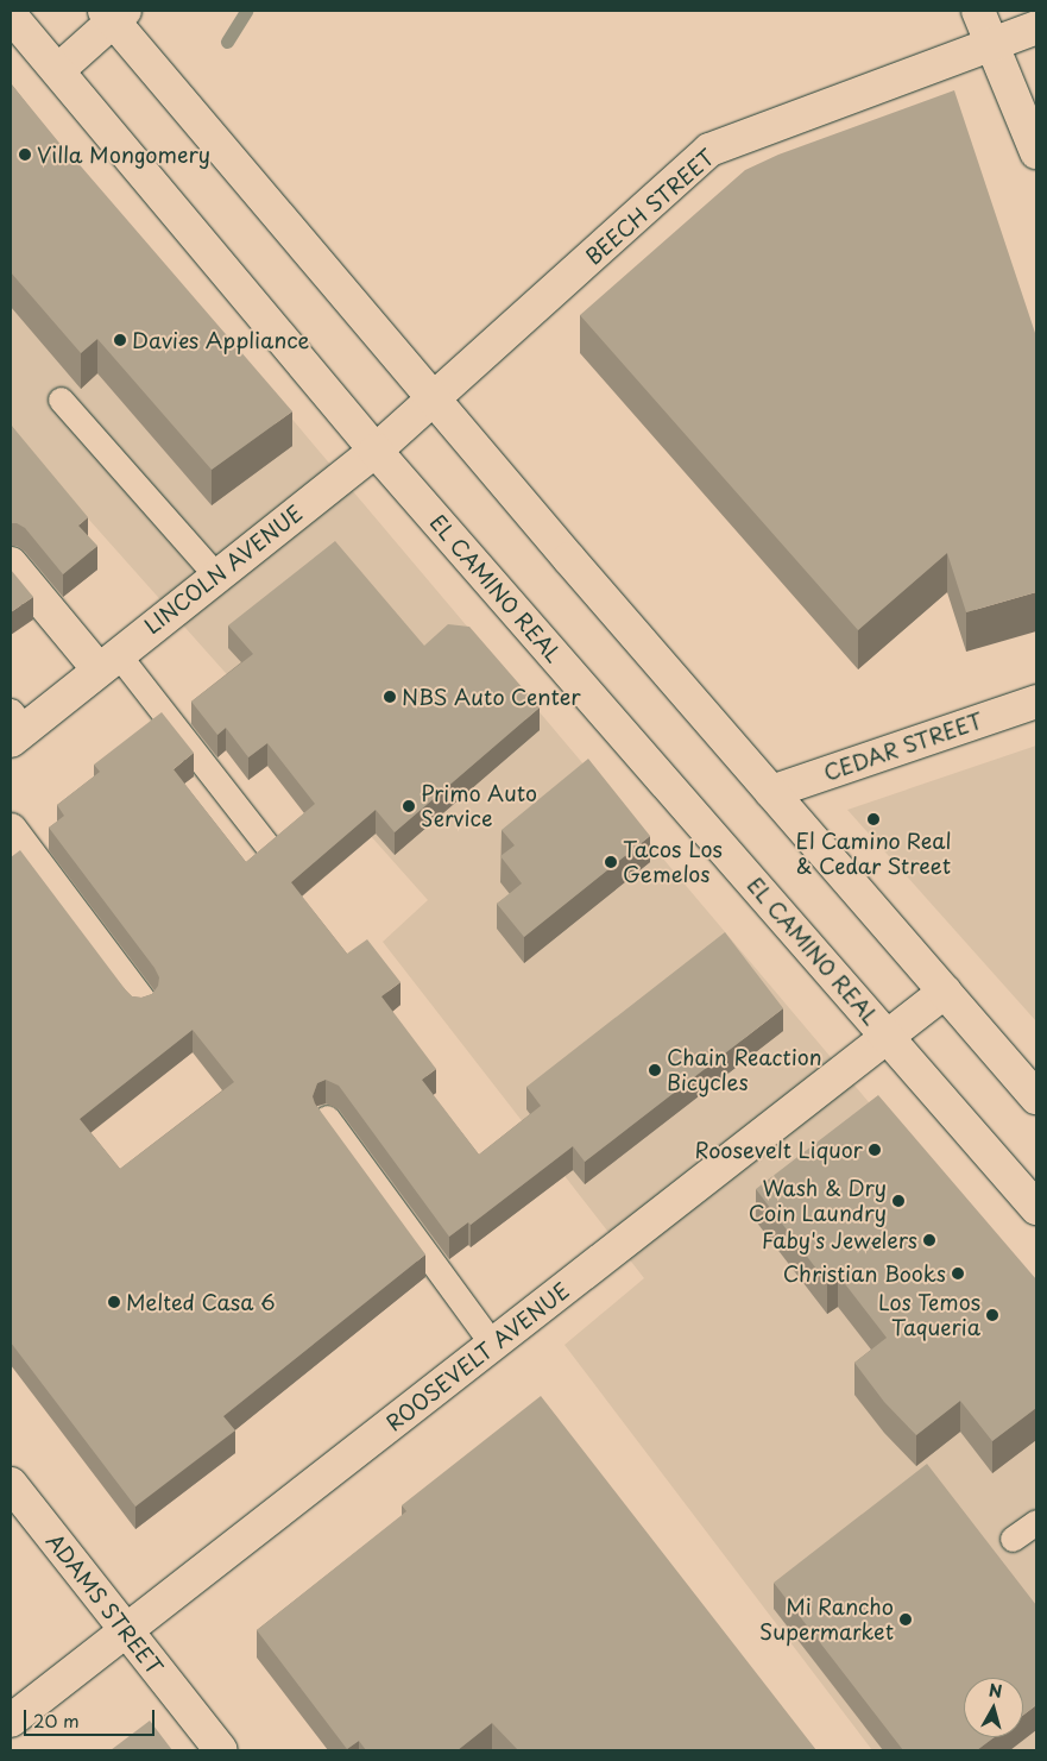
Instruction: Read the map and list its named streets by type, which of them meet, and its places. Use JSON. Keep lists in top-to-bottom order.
{
  "streets": {
    "street": [
      "BEECH STREET",
      "LINCOLN AVENUE",
      "EL CAMINO REAL",
      "CEDAR STREET",
      "ROOSEVELT AVENUE",
      "ADAMS STREET"
    ]
  },
  "crossings": [
    ["BEECH STREET", "LINCOLN AVENUE"],
    ["LINCOLN AVENUE", "EL CAMINO REAL"],
    ["EL CAMINO REAL", "ROOSEVELT AVENUE"],
    ["ROOSEVELT AVENUE", "ADAMS STREET"]
  ],
  "places": [
    "Villa Mongomery",
    "Davies Appliance",
    "NBS Auto Center",
    "Primo Auto Service",
    "El Camino Real & Cedar Street",
    "Tacos Los Gemelos",
    "Chain Reaction Bicycles",
    "Roosevelt Liquor",
    "Wash & Dry Coin Laundry",
    "Faby's Jewelers",
    "Christian Books",
    "Melted Casa 6",
    "Los Temos Taqueria",
    "Mi Rancho Supermarket"
  ],
  "scale_bar": "20 m",
  "north": "top"
}
